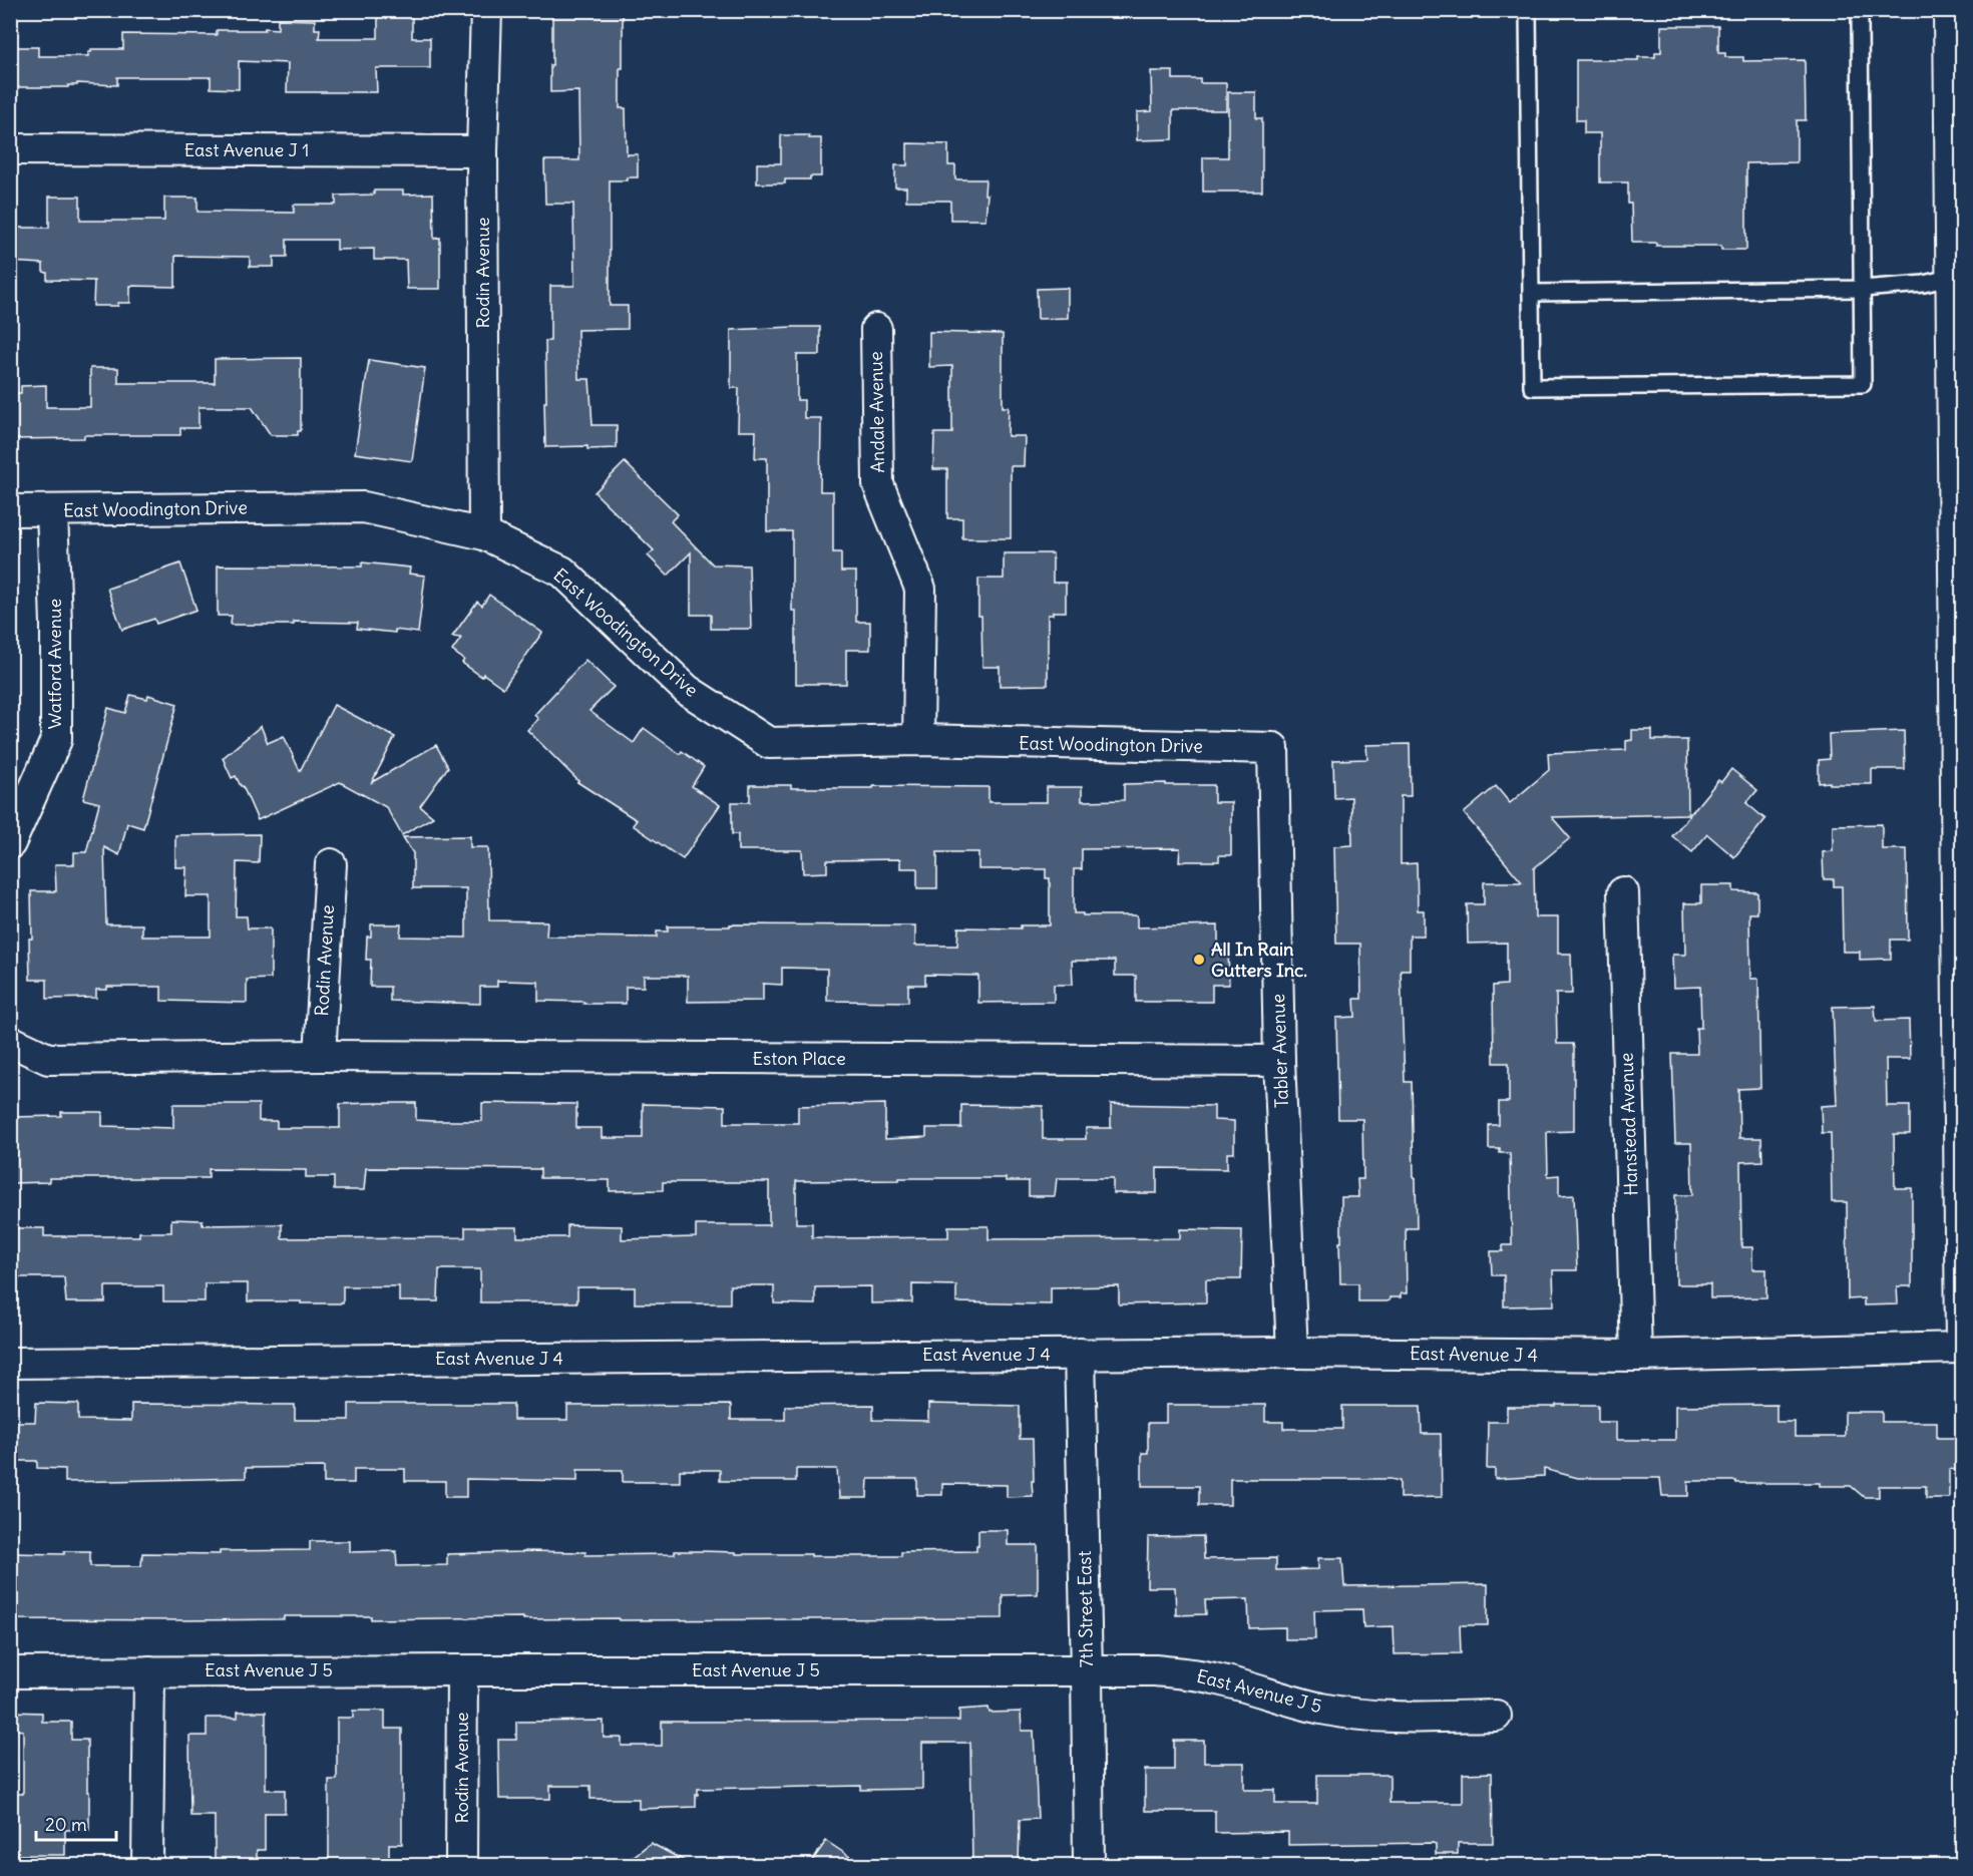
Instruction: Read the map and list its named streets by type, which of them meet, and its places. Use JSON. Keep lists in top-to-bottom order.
{
  "streets": {
    "street": [
      "East Avenue J 1",
      "Rodin Avenue",
      "Andale Avenue",
      "East Woodington Drive",
      "Watford Avenue",
      "Tabler Avenue",
      "Eston Place",
      "Hanstead Avenue",
      "East Avenue J 4",
      "7th Street East",
      "East Avenue J 5"
    ]
  },
  "crossings": [
    ["East Avenue J 1", "Rodin Avenue"],
    ["Rodin Avenue", "East Woodington Drive"],
    ["Rodin Avenue", "Eston Place"],
    ["Rodin Avenue", "East Avenue J 5"],
    ["Andale Avenue", "East Woodington Drive"],
    ["East Woodington Drive", "Watford Avenue"],
    ["East Woodington Drive", "Tabler Avenue"],
    ["Tabler Avenue", "Eston Place"],
    ["Tabler Avenue", "East Avenue J 4"],
    ["Hanstead Avenue", "East Avenue J 4"],
    ["East Avenue J 4", "7th Street East"],
    ["7th Street East", "East Avenue J 5"]
  ],
  "places": ["All In Rain Gutters Inc."],
  "scale_bar": "20 m"
}
